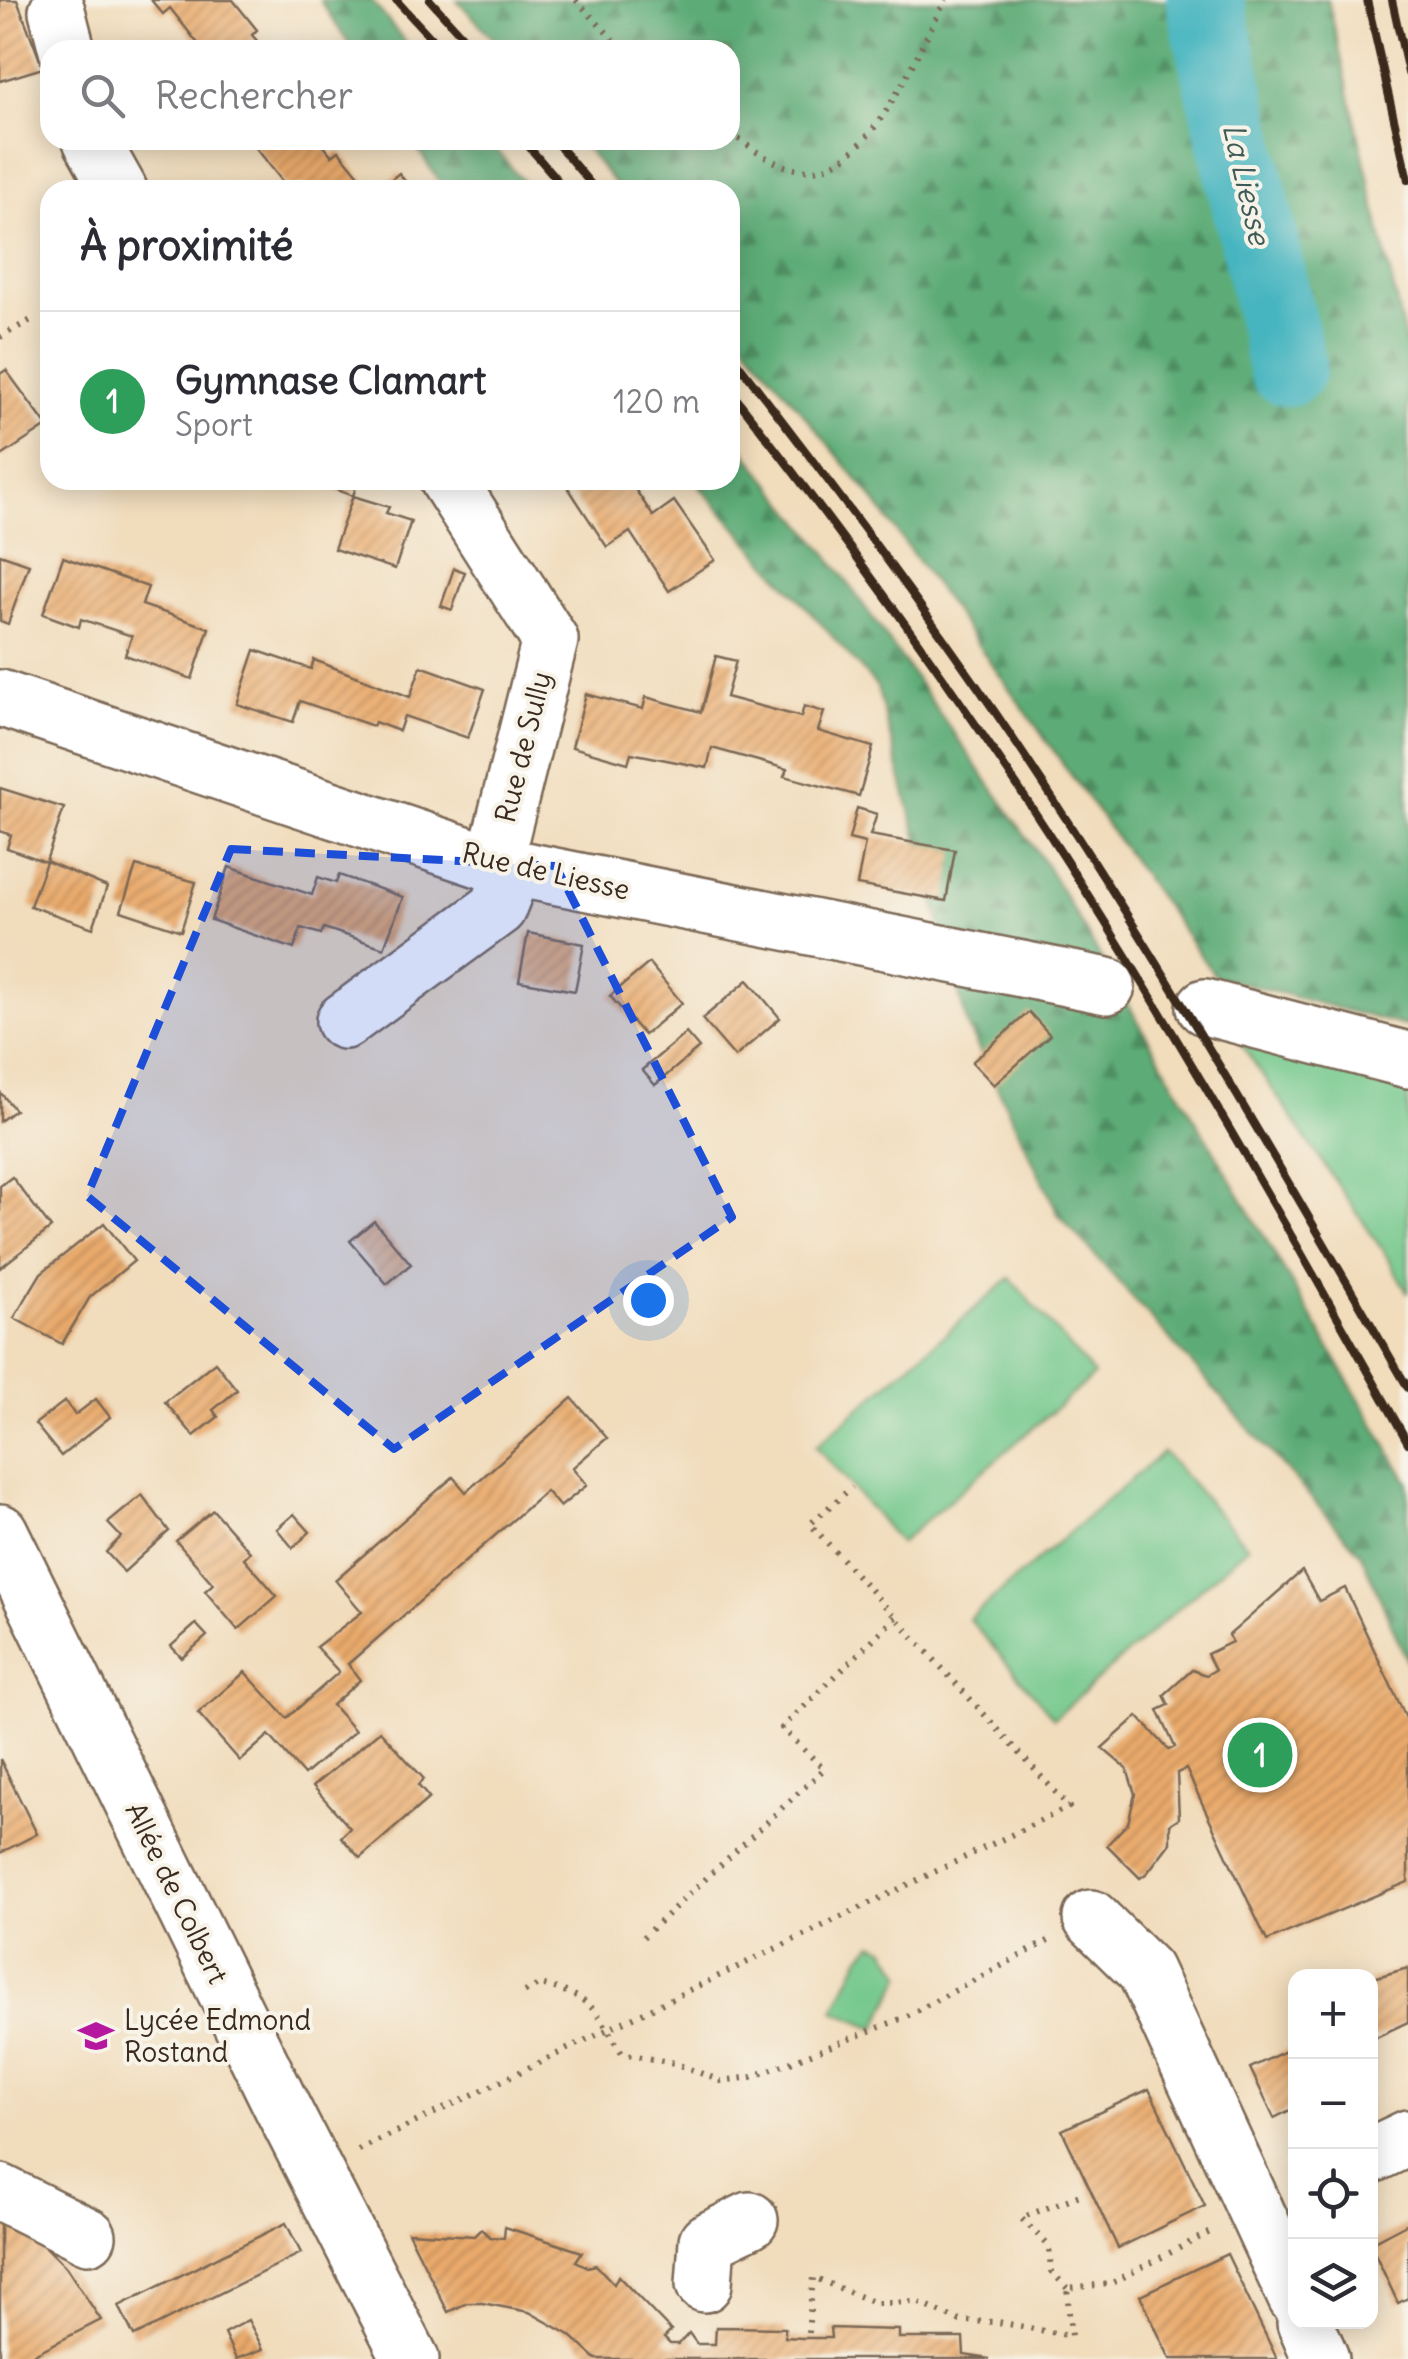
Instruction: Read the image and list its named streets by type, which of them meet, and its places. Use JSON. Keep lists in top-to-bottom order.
{
  "streets": {
    "street": ["Rue de Sully", "Rue de Liesse", "Allée de Colbert"]
  },
  "crossings": [
    ["Rue de Sully", "Rue de Liesse"]
  ],
  "water": ["La Liesse"],
  "places": {
    "school or university": ["Lycée Edmond Rostand"]
  },
  "page": {
    "search": "Rechercher",
    "heading": "À proximité",
    "list": [
      {
        "mark": "1",
        "name": "Gymnase Clamart",
        "note": "Sport",
        "value": "120 m"
      }
    ],
    "pins": "1",
    "map_buttons": ["+", "−"]
  }
}
